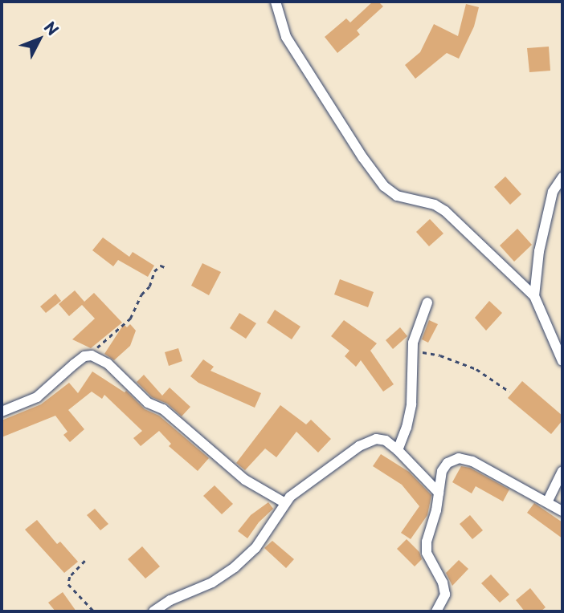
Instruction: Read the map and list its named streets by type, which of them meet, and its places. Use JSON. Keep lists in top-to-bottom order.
{
  "north": "top right"
}
